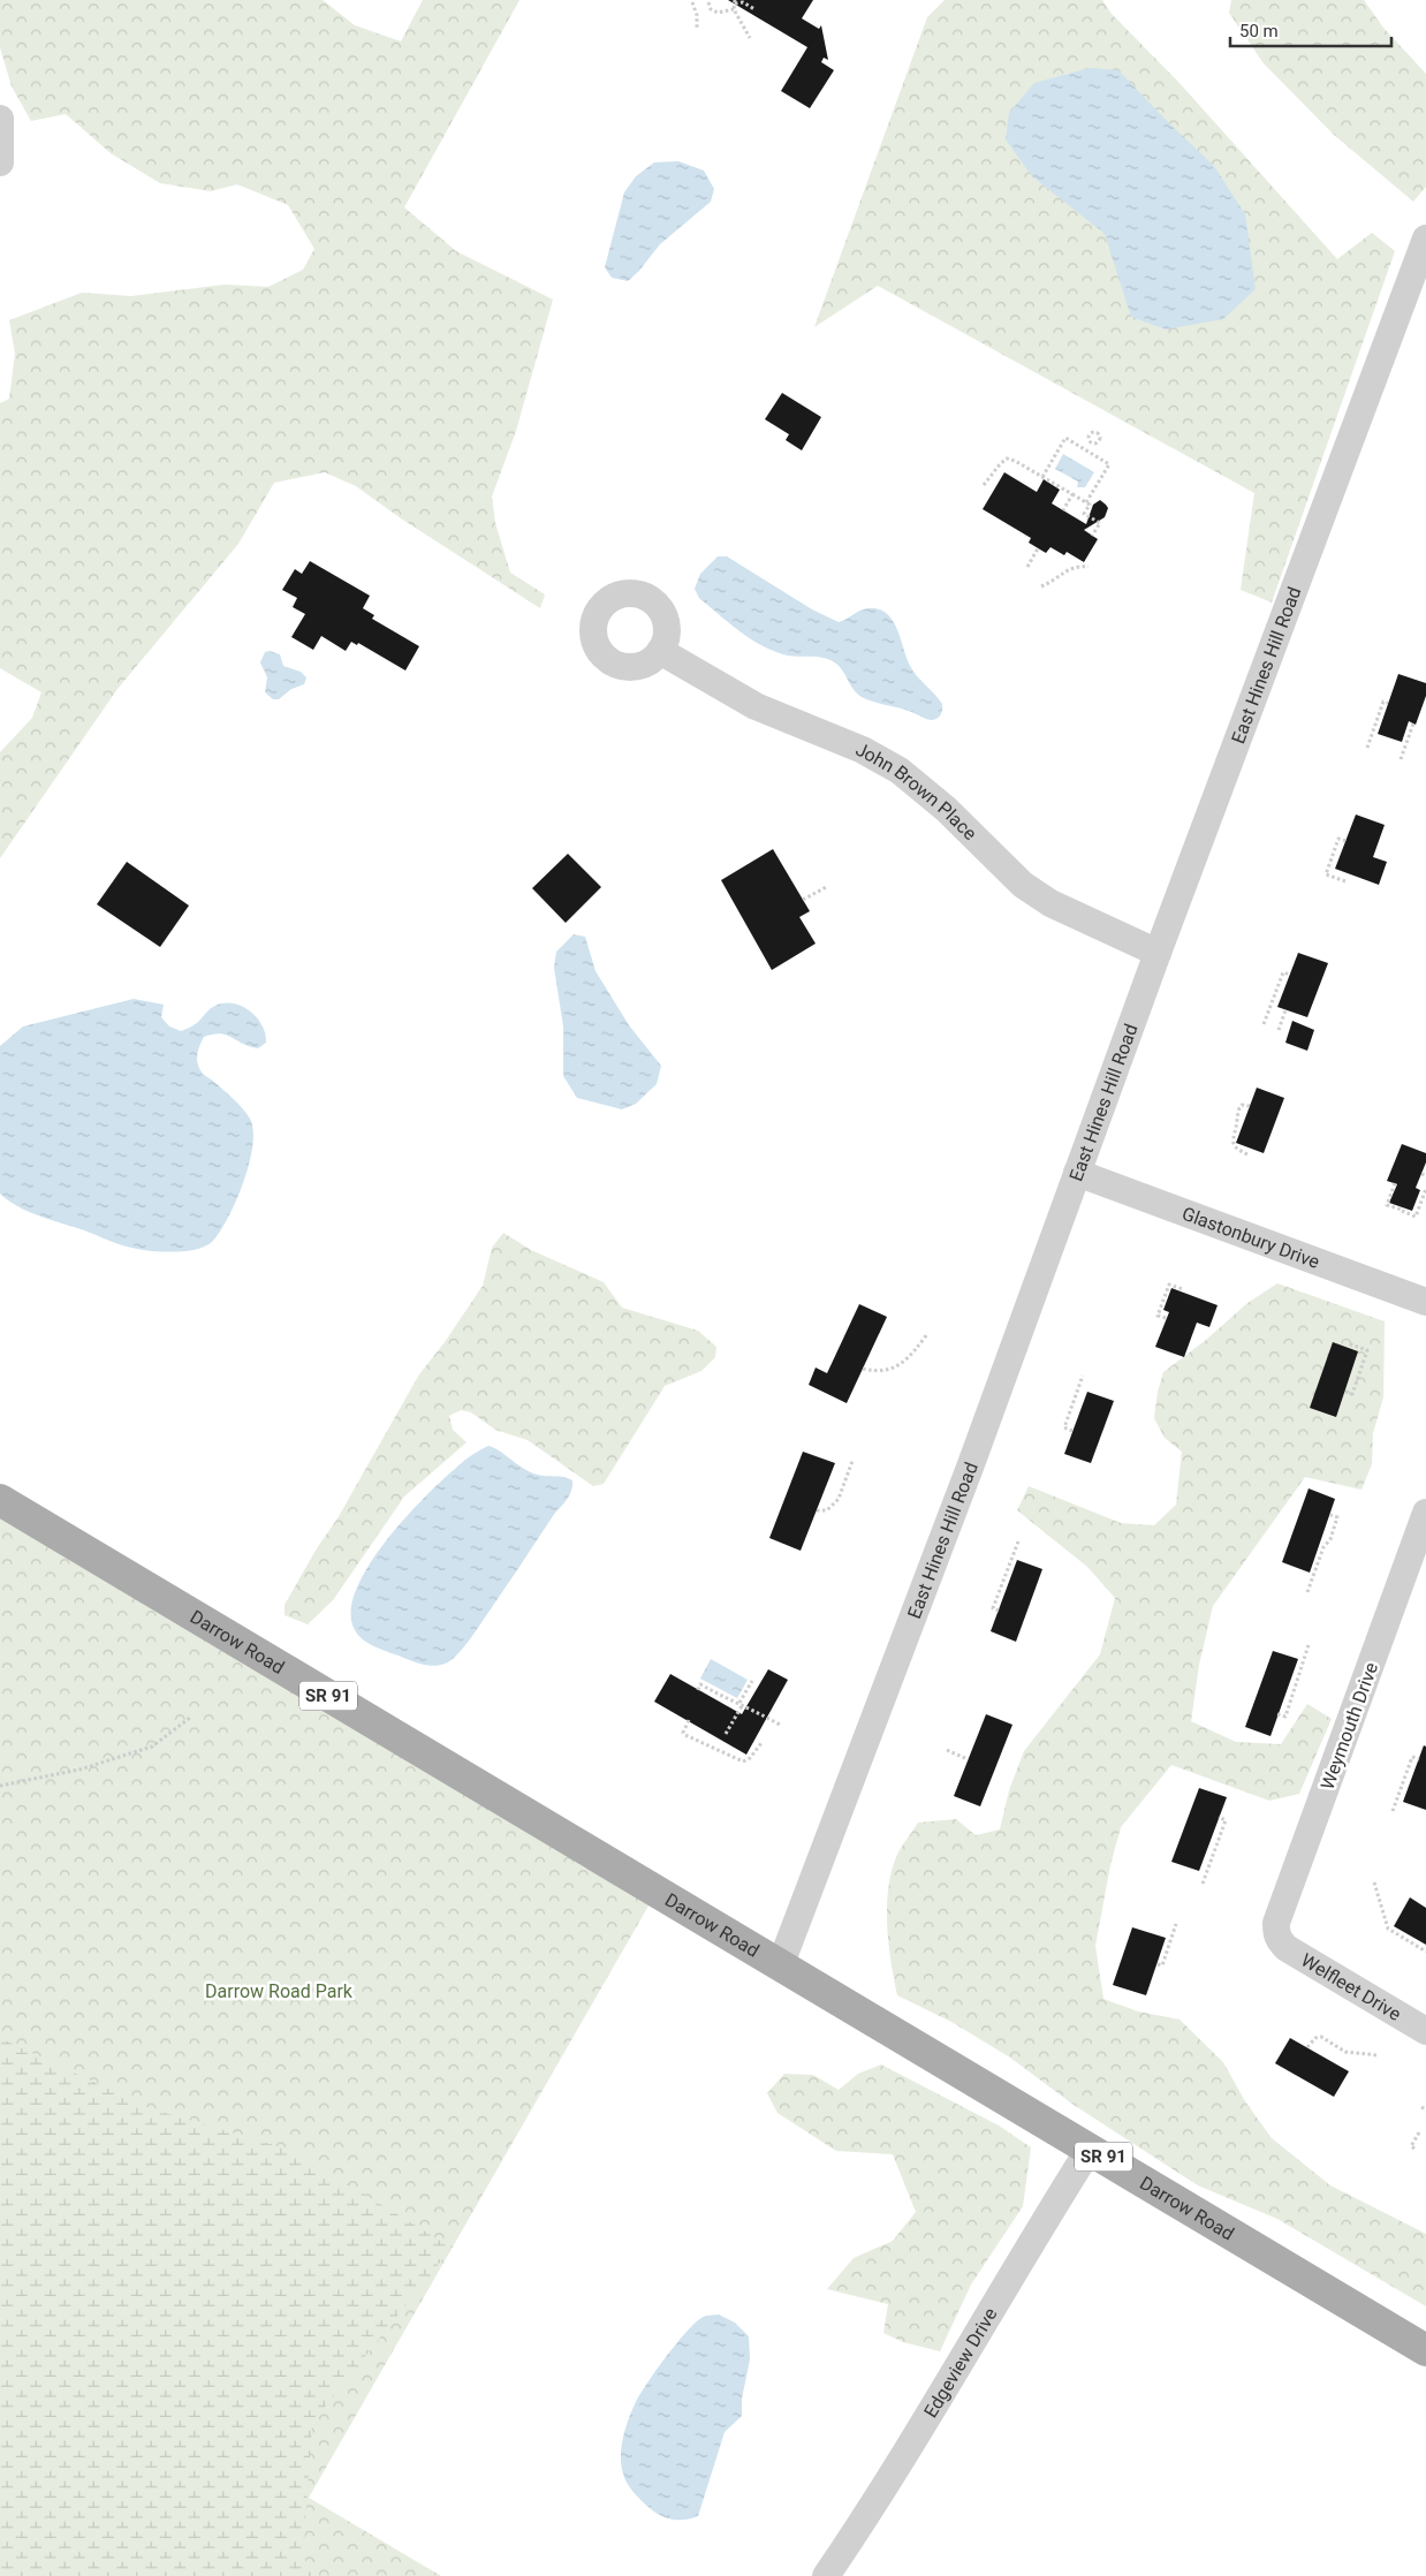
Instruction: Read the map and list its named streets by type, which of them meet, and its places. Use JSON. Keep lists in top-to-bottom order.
{
  "streets": {
    "main road": ["Darrow Road", "SR 91"],
    "street": [
      "East Hines Hill Road",
      "John Brown Place",
      "Glastonbury Drive",
      "Weymouth Drive",
      "Welfleet Drive",
      "Edgeview Drive"
    ]
  },
  "crossings": [
    ["East Hines Hill Road", "John Brown Place"],
    ["East Hines Hill Road", "Glastonbury Drive"],
    ["East Hines Hill Road", "Darrow Road"],
    ["Darrow Road", "Edgeview Drive"],
    ["Weymouth Drive", "Welfleet Drive"]
  ],
  "parks": ["Darrow Road Park"],
  "scale_bar": "50 m"
}
